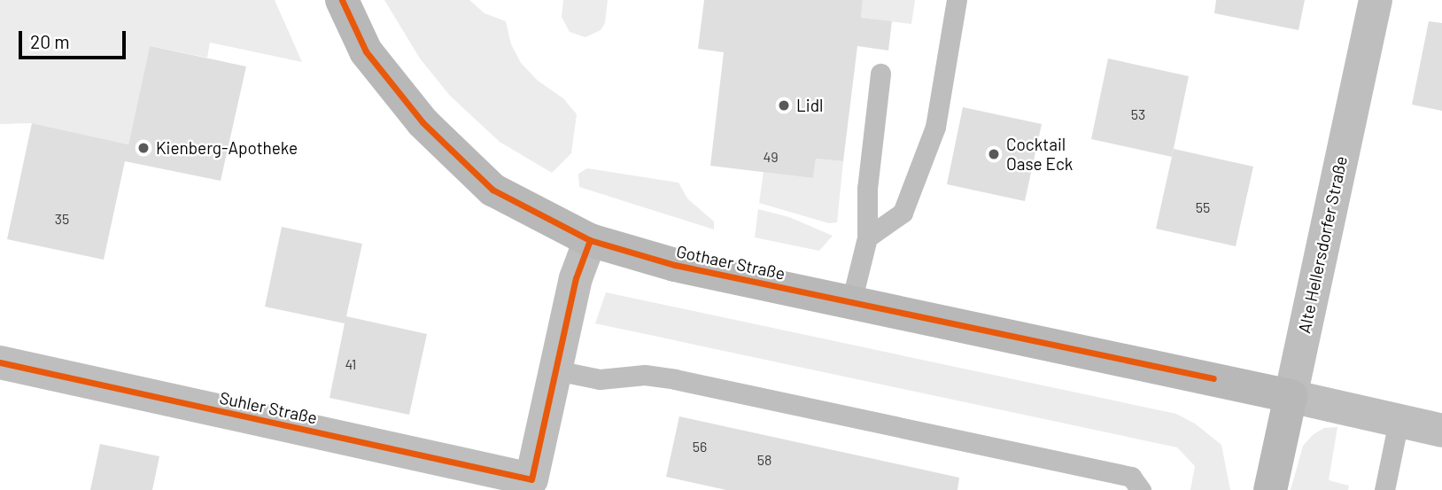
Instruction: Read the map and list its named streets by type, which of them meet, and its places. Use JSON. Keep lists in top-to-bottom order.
{
  "streets": {
    "street": ["Alte Hellersdorfer Straße", "Gothaer Straße", "Suhler Straße"]
  },
  "crossings": [
    ["Alte Hellersdorfer Straße", "Gothaer Straße"],
    ["Gothaer Straße", "Suhler Straße"]
  ],
  "places": ["Lidl", "Kienberg-Apotheke", "Cocktail Oase Eck"],
  "house_numbers": [
    "53",
    "49",
    "55",
    "35",
    "41",
    "56",
    "58"
  ],
  "scale_bar": "20 m"
}
